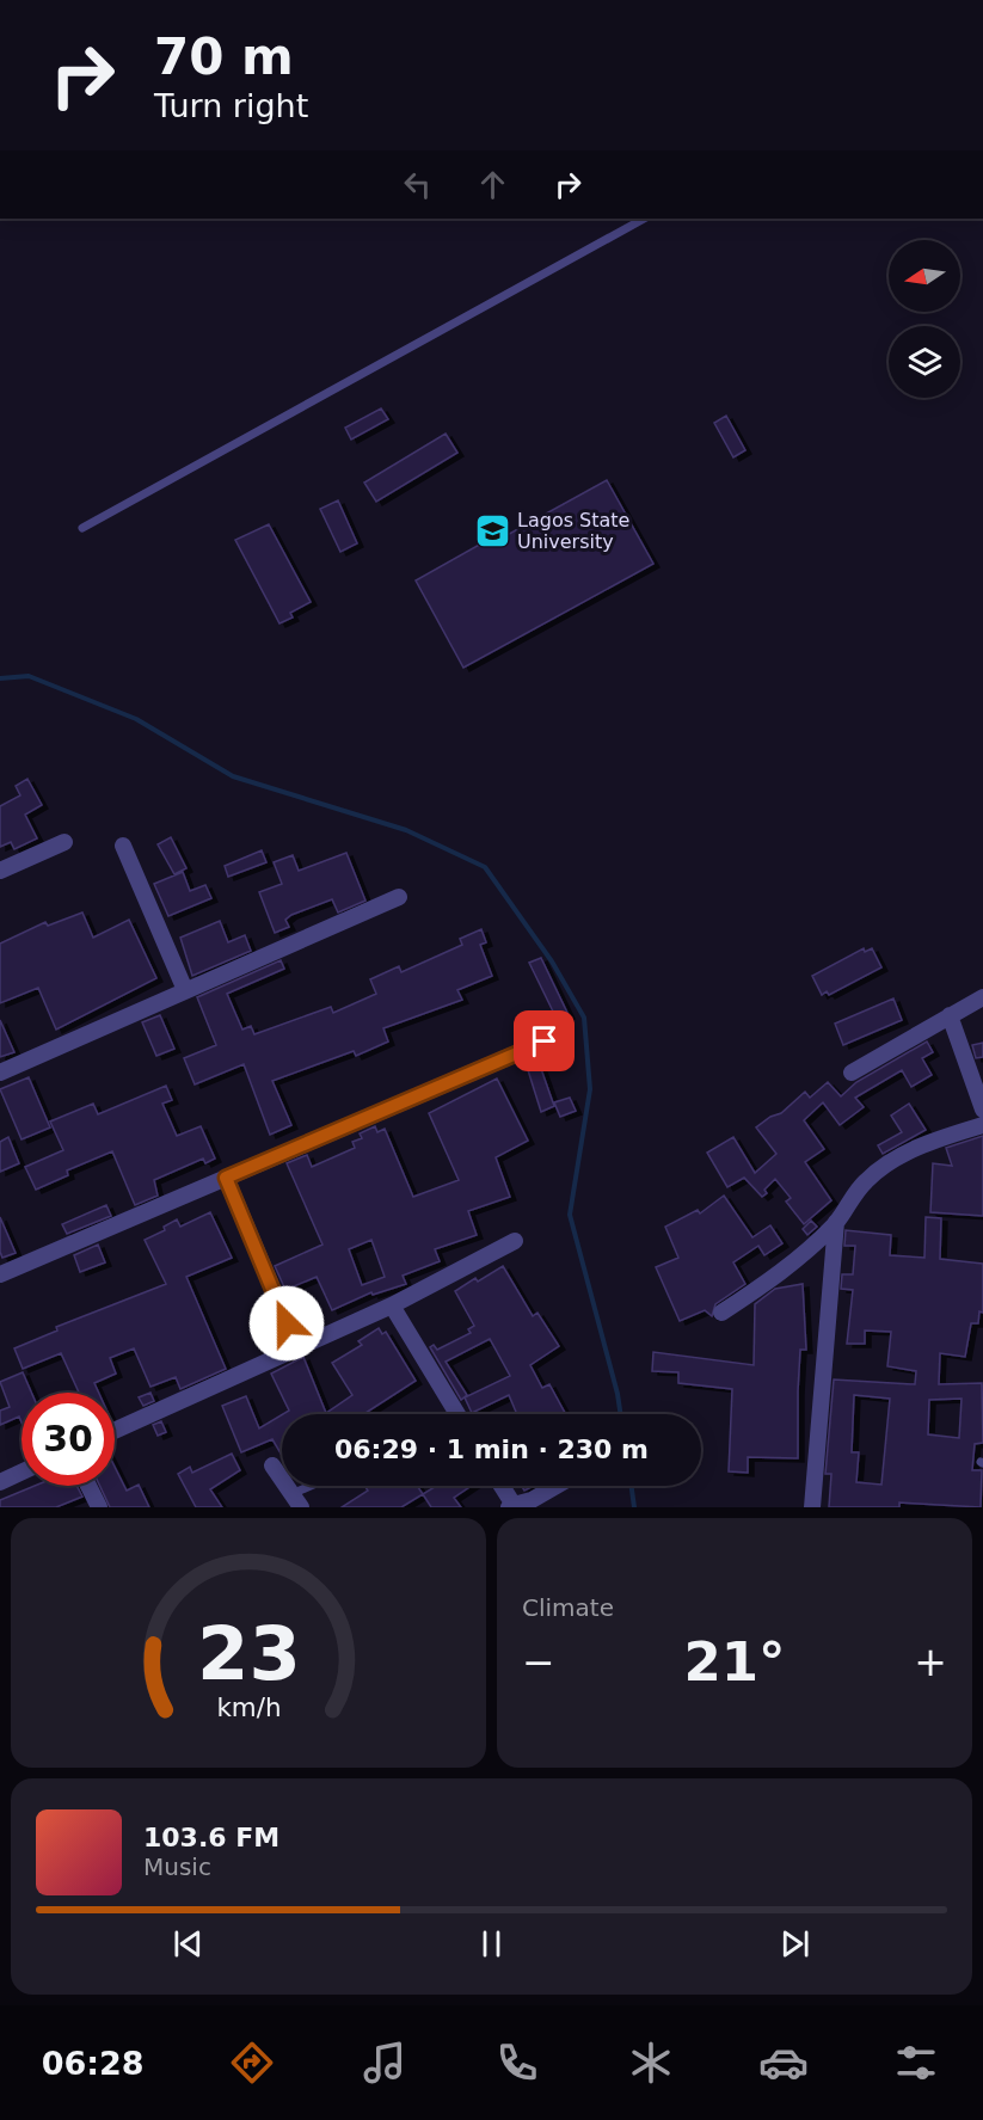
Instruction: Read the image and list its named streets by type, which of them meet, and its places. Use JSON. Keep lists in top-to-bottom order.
{
  "places": {
    "school or university": ["Lagos State University"]
  },
  "north": "left",
  "page": {
    "turn": ["70 m", "Turn right"],
    "limit": "30",
    "trip": "06:29 · 1 min · 230 m",
    "tile": "Climate",
    "heat": ["−", "21°", "+"],
    "song": ["103.6 FM", "Music"],
    "tabs": "06:28",
    "gauge": ["23", "km/h"]
  }
}
